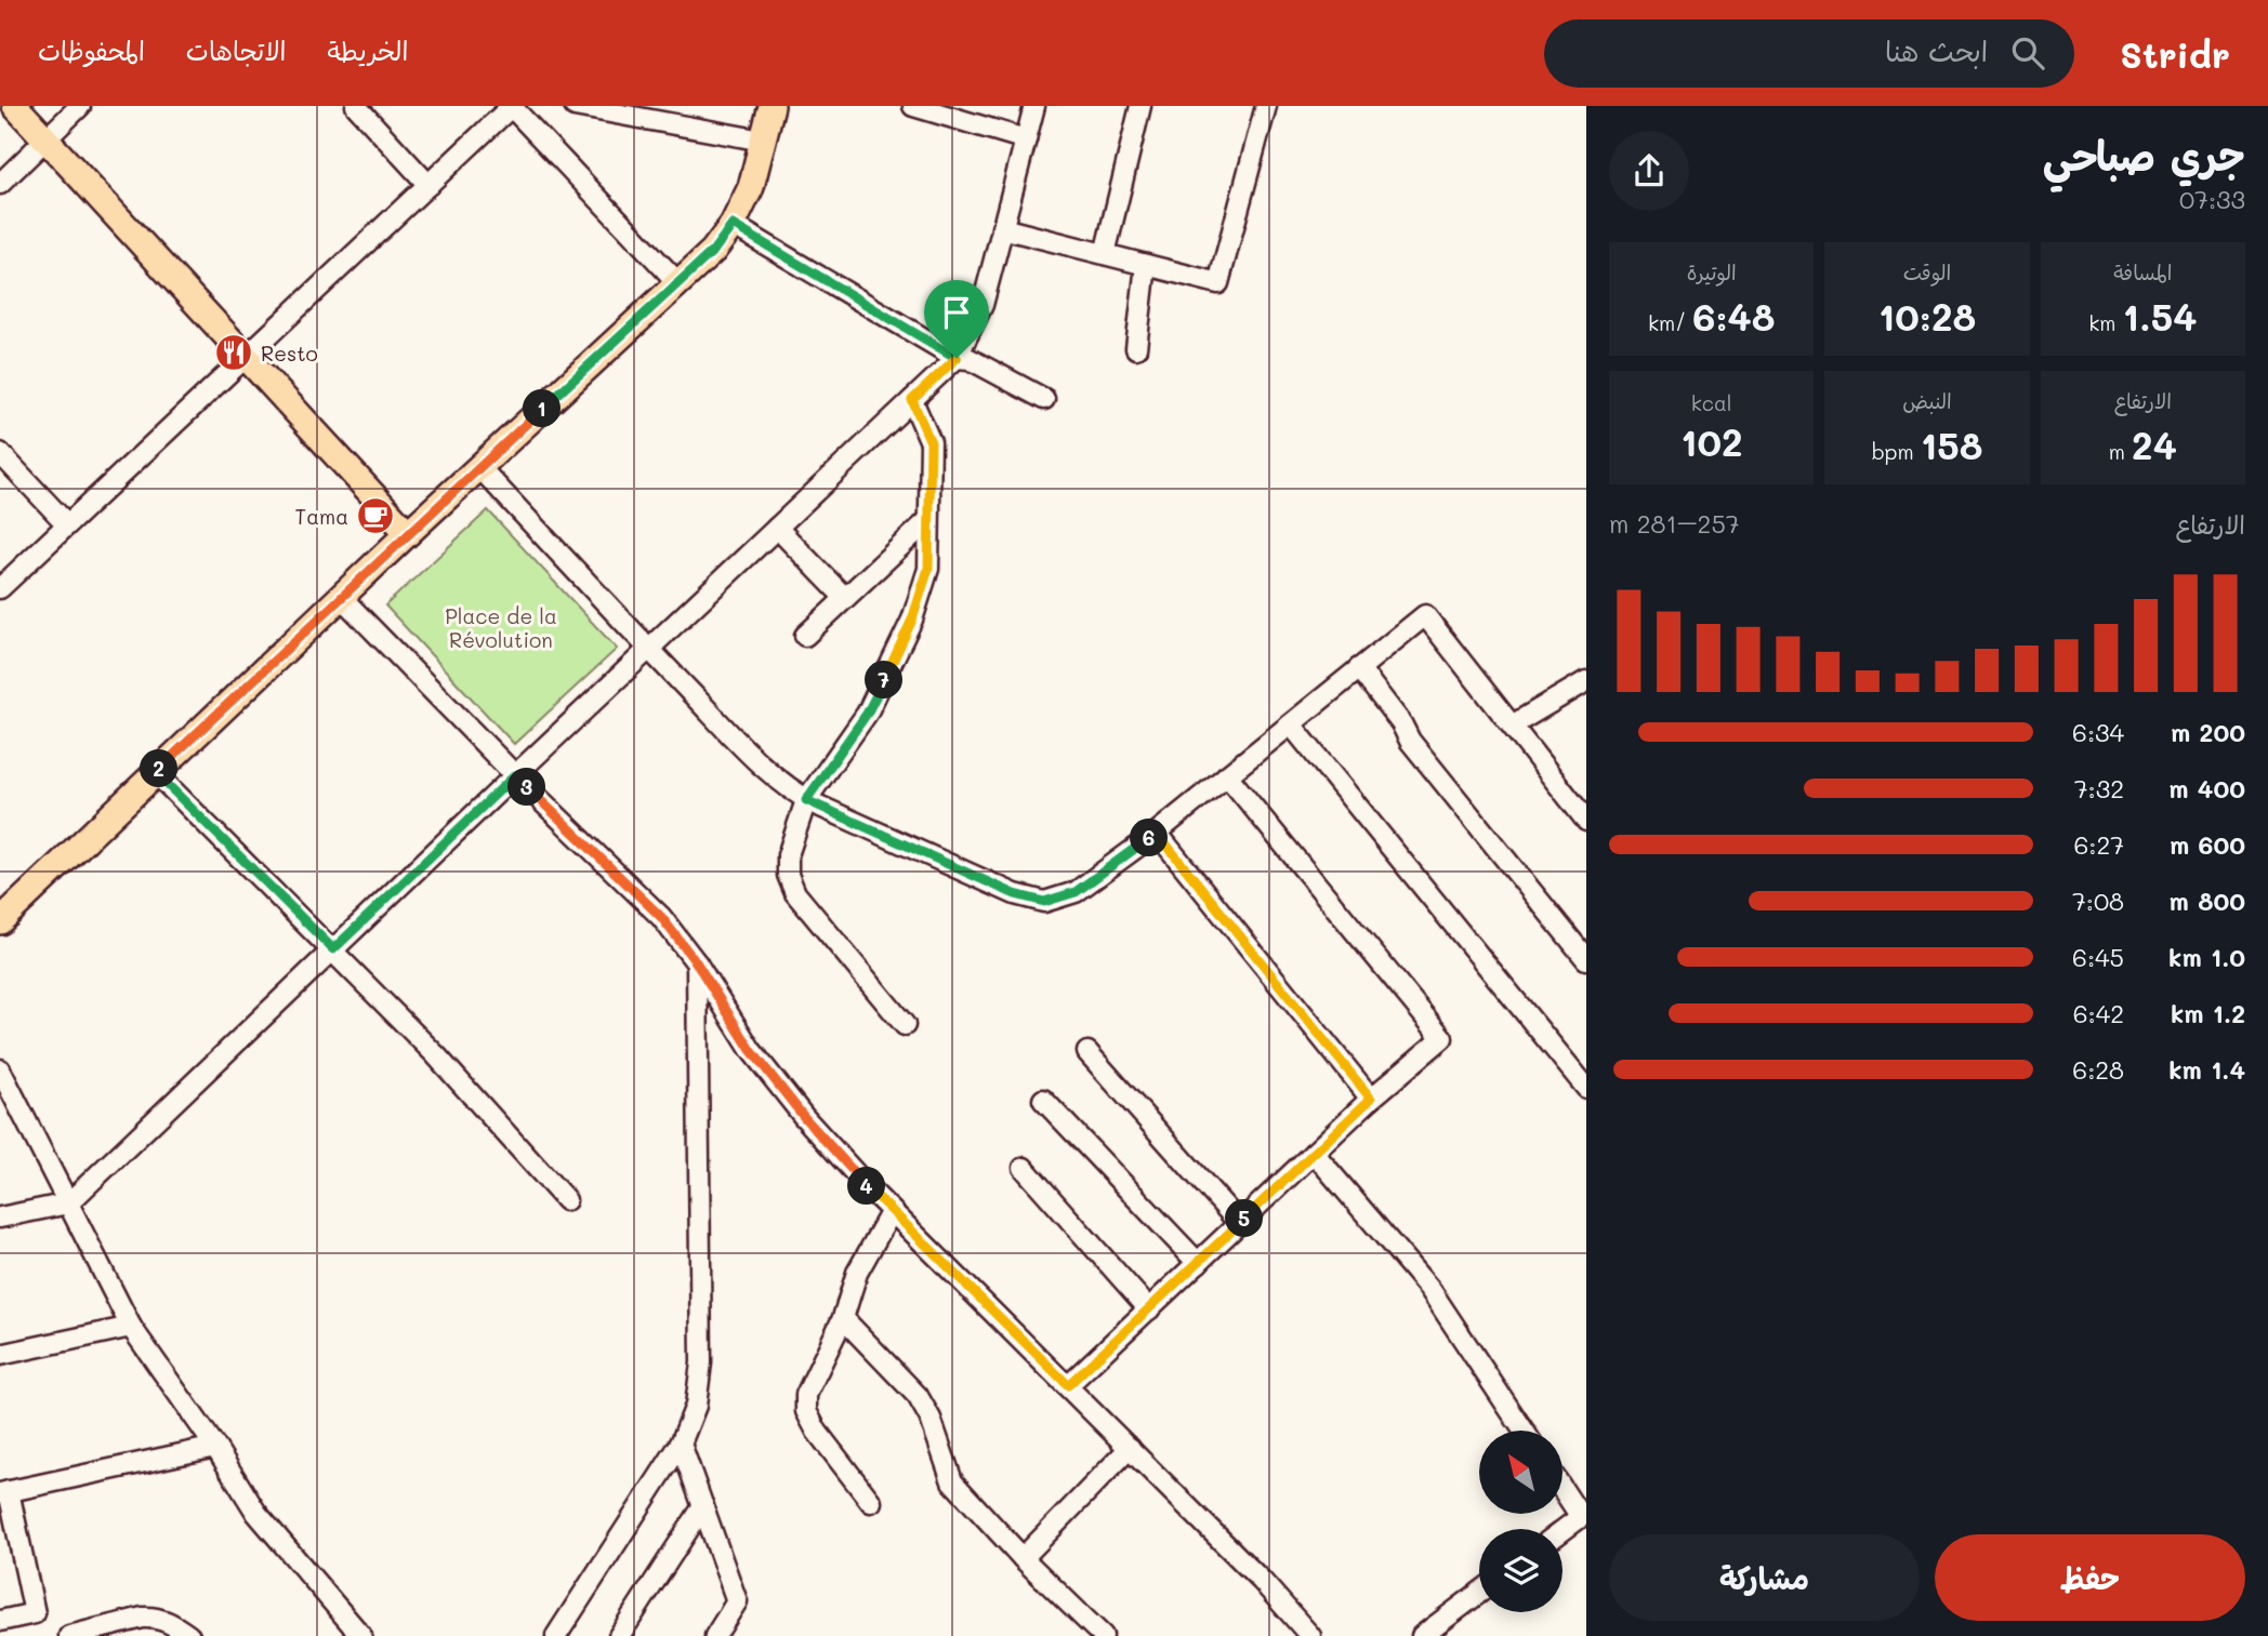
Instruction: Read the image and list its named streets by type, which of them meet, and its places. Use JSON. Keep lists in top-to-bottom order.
{
  "parks": ["Place de la Révolution"],
  "places": {
    "restaurant": ["Resto"],
    "cafe": ["Tama"]
  },
  "north": "top left",
  "page": {
    "header": "Stridr",
    "search": "ابحث هنا",
    "nav": ["الخريطة", "الاتجاهات", "المحفوظات"],
    "heading": ["جري صباحي", "07:33"],
    "stats": [
      ["المسافة", "1.54 km"],
      ["الوقت", "10:28"],
      ["الوتيرة", "6:48 /km"],
      ["الارتفاع", "24 m"],
      ["النبض", "158 bpm"],
      ["kcal", "102"]
    ],
    "pins": [
      "1",
      "7",
      "2",
      "3",
      "6",
      "4",
      "5"
    ],
    "chart": ["الارتفاع", "257–281 m"],
    "list": [
      {
        "name": "200 m",
        "note": "6:34"
      },
      {
        "name": "400 m",
        "note": "7:32"
      },
      {
        "name": "600 m",
        "note": "6:27"
      },
      {
        "name": "800 m",
        "note": "7:08"
      },
      {
        "name": "1.0 km",
        "note": "6:45"
      },
      {
        "name": "1.2 km",
        "note": "6:42"
      },
      {
        "name": "1.4 km",
        "note": "6:28"
      }
    ],
    "buttons": ["حفظ", "مشاركة"]
  }
}
